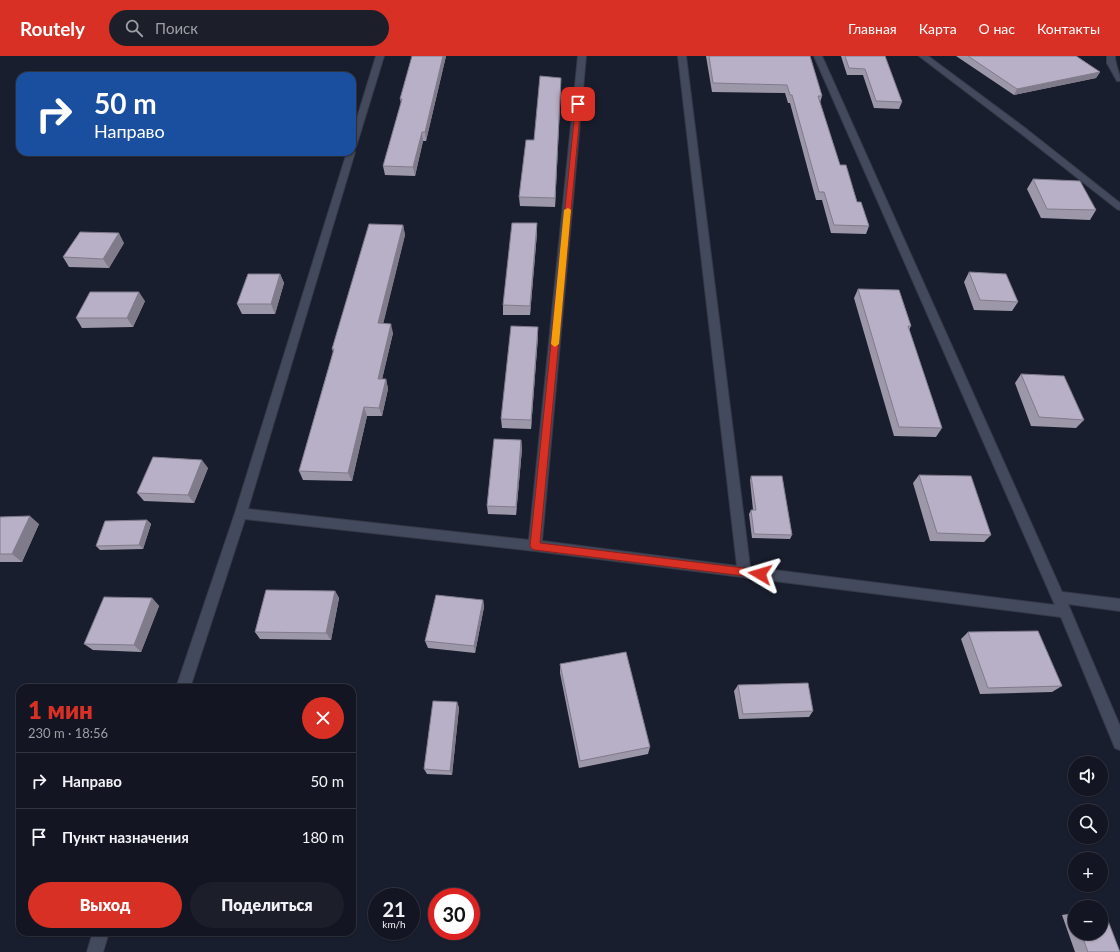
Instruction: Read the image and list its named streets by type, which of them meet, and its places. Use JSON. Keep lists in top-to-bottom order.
{
  "page": {
    "header": "Routely",
    "search": "Поиск",
    "nav": [
      "Главная",
      "Карта",
      "О нас",
      "Контакты"
    ],
    "turn": ["50 m", "Направо"],
    "heading": ["1 мин", "230 m · 18:56"],
    "list": [
      {
        "name": "Направо",
        "value": "50 m"
      },
      {
        "name": "Пункт назначения",
        "value": "180 m"
      }
    ],
    "map_buttons": ["+", "−"],
    "buttons": ["Выход", "Поделиться"],
    "speed": "21 km/h",
    "limit": "30"
  }
}
